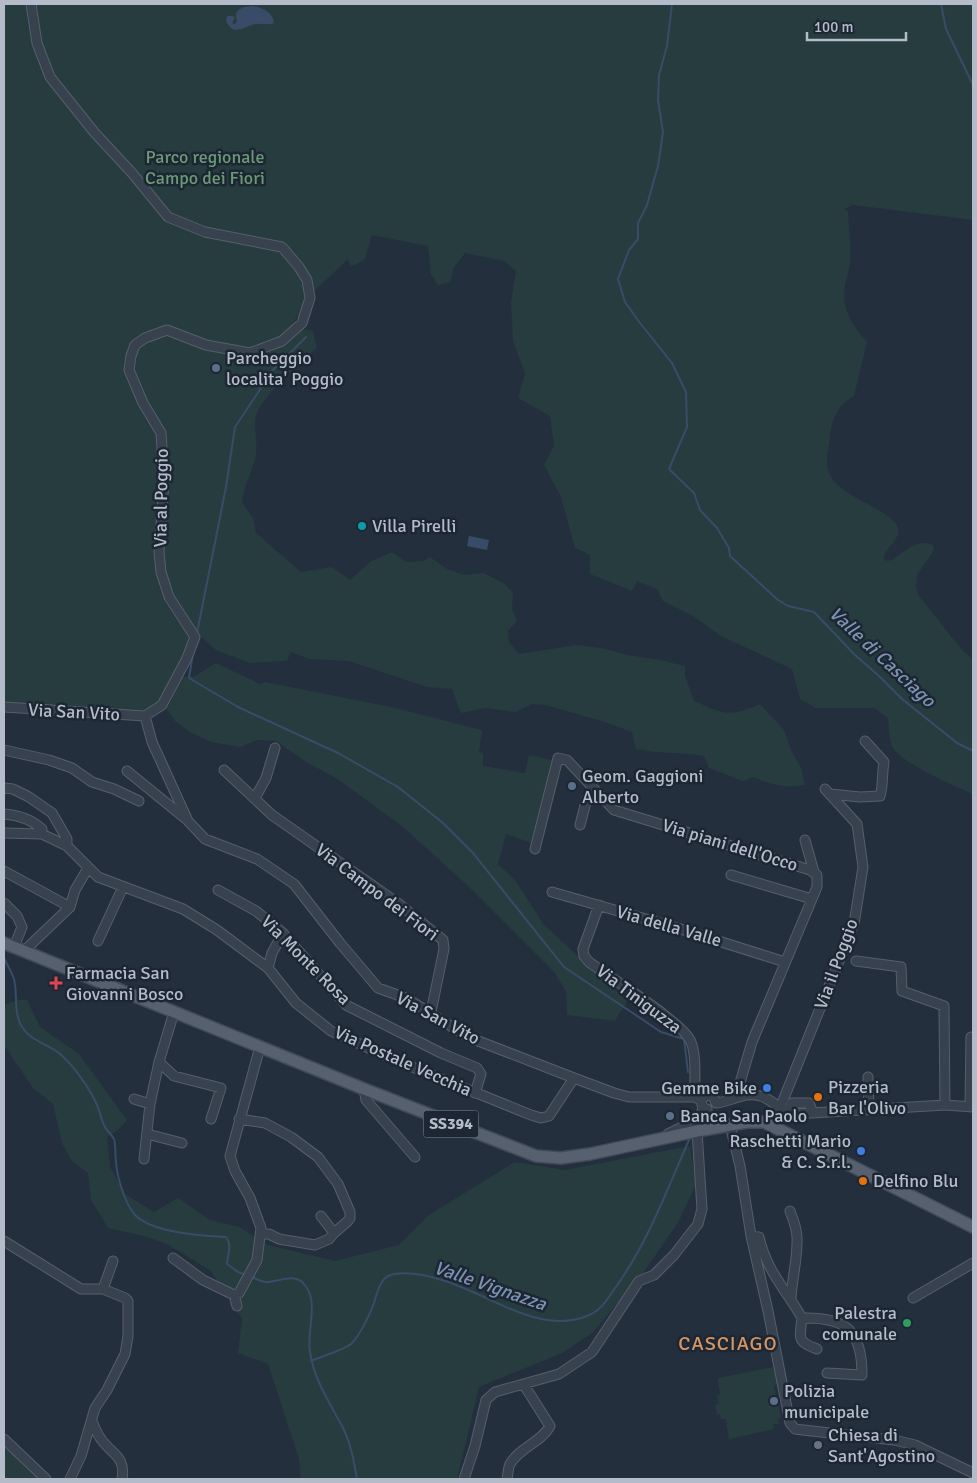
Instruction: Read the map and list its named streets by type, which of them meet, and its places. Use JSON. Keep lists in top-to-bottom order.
{
  "streets": {
    "main road": ["SS394"],
    "street": [
      "Via al Poggio",
      "Via San Vito",
      "Via piani dell'Occo",
      "Via Campo dei Fiori",
      "Via della Valle",
      "Via Monte Rosa",
      "Via il Poggio",
      "Via Tiniguzza",
      "Via Postale Vecchia"
    ]
  },
  "crossings": [
    ["Via al Poggio", "Via San Vito"],
    ["Via San Vito", "Via Campo dei Fiori"],
    ["Via San Vito", "Via Postale Vecchia"],
    ["Via piani dell'Occo", "Via della Valle"],
    ["Via della Valle", "Via Tiniguzza"],
    ["Via Monte Rosa", "Via Postale Vecchia"]
  ],
  "districts": ["CASCIAGO"],
  "water": ["Valle di Casciago", "Valle Vignazza"],
  "parks": ["Parco regionale Campo dei Fiori"],
  "places": {
    "other": [
      "Parcheggio localita' Poggio",
      "Villa Pirelli",
      "Geom. Gaggioni Alberto",
      "Gemme Bike",
      "Pizzeria Bar l'Olivo",
      "Banca San Paolo",
      "Raschetti Mario & C. S.r.l.",
      "Delfino Blu",
      "Palestra comunale",
      "Polizia municipale",
      "Chiesa di Sant'Agostino"
    ],
    "health": ["Farmacia San Giovanni Bosco"]
  },
  "scale_bar": "100 m"
}
